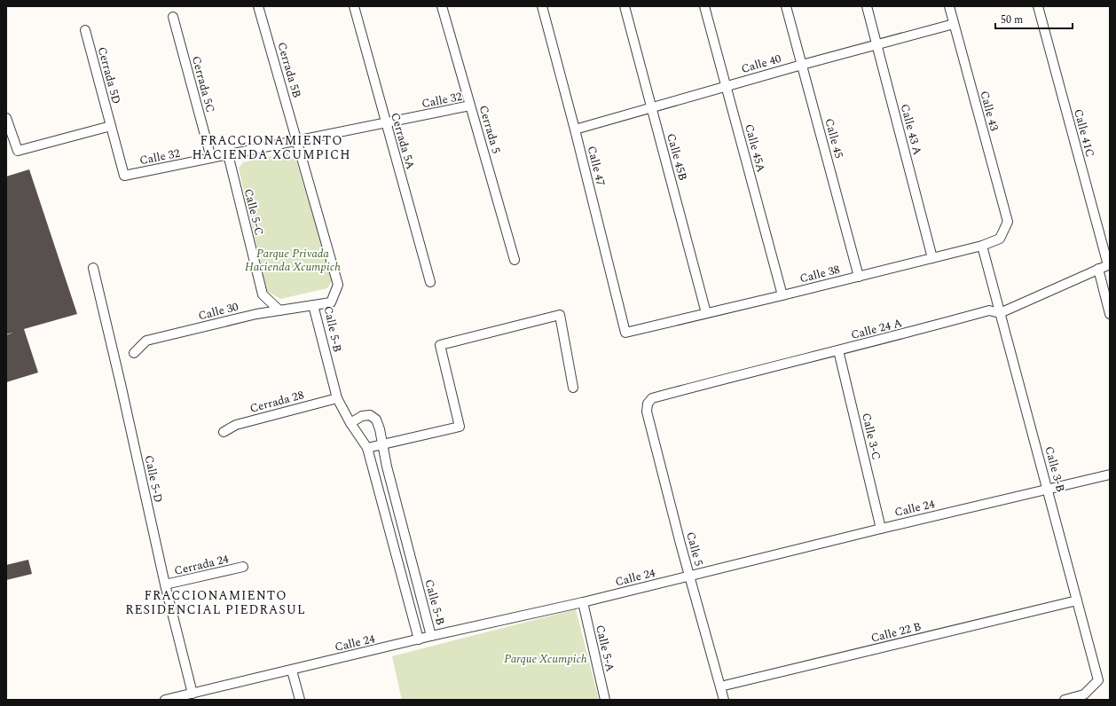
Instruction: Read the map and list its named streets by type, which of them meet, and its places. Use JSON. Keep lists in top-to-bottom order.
{
  "streets": {
    "street": [
      "Calle 40",
      "Cerrada 5B",
      "Cerrada 5D",
      "Cerrada 5C",
      "Calle 32",
      "Calle 43",
      "Cerrada 5",
      "Calle 43 A",
      "Calle 41C",
      "Calle 45",
      "Cerrada 5A",
      "Calle 45A",
      "Calle 45B",
      "Calle 47",
      "Calle 5-C",
      "Calle 38",
      "Calle 30",
      "Calle 5-B",
      "Calle 24 A",
      "Cerrada 28",
      "Calle 3-C",
      "Calle 3-B",
      "Calle 5-D",
      "Calle 24",
      "Calle 5",
      "Cerrada 24",
      "Calle 22 B",
      "Calle 5-A"
    ]
  },
  "crossings": [
    ["Calle 40", "Calle 43"],
    ["Calle 40", "Calle 43 A"],
    ["Calle 40", "Calle 45"],
    ["Calle 40", "Calle 45A"],
    ["Calle 40", "Calle 45B"],
    ["Calle 40", "Calle 47"],
    ["Cerrada 5B", "Calle 32"],
    ["Cerrada 5B", "Calle 5-B"],
    ["Cerrada 5D", "Calle 32"],
    ["Cerrada 5C", "Calle 32"],
    ["Calle 32", "Cerrada 5"],
    ["Calle 32", "Cerrada 5A"],
    ["Calle 32", "Calle 5-C"],
    ["Calle 32", "Calle 5-B"],
    ["Calle 43", "Calle 38"],
    ["Calle 43 A", "Calle 38"],
    ["Calle 41C", "Calle 24 A"],
    ["Calle 45", "Calle 38"],
    ["Calle 45A", "Calle 38"],
    ["Calle 45B", "Calle 38"],
    ["Calle 47", "Calle 38"],
    ["Calle 5-C", "Calle 30"],
    ["Calle 38", "Calle 3-B"],
    ["Calle 30", "Calle 5-B"],
    ["Calle 5-B", "Cerrada 28"],
    ["Calle 5-B", "Calle 24"],
    ["Calle 24 A", "Calle 3-C"],
    ["Calle 24 A", "Calle 3-B"],
    ["Calle 24 A", "Calle 5"],
    ["Calle 3-C", "Calle 24"],
    ["Calle 3-B", "Calle 24"],
    ["Calle 3-B", "Calle 22 B"],
    ["Calle 5-D", "Calle 24"],
    ["Calle 5-D", "Cerrada 24"],
    ["Calle 24", "Calle 5"],
    ["Calle 24", "Calle 5-A"],
    ["Calle 5", "Calle 22 B"]
  ],
  "districts": ["FRACCIONAMIENTO HACIENDA XCUMPICH", "FRACCIONAMIENTO RESIDENCIAL PIEDRASUL"],
  "parks": ["Parque Privada Hacienda Xcumpich", "Parque Xcumpich"],
  "scale_bar": "50 m"
}
